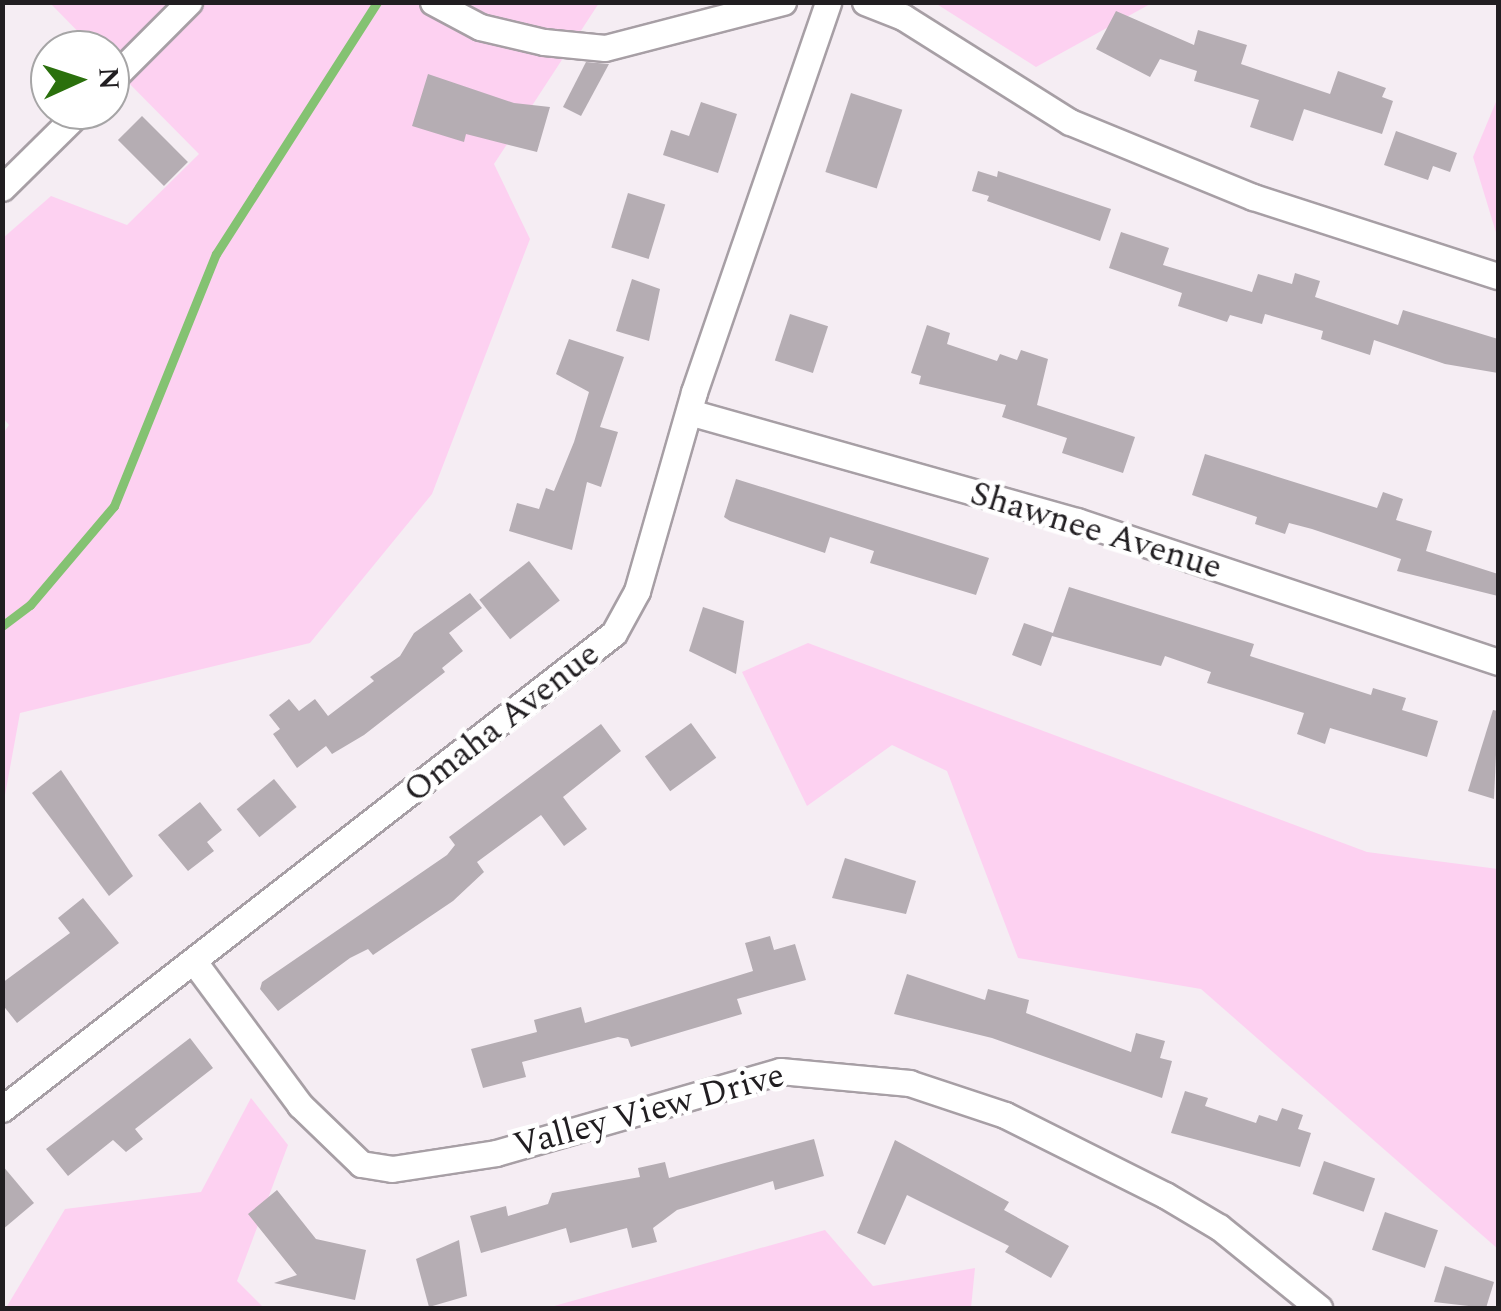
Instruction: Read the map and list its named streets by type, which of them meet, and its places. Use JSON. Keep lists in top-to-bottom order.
{
  "streets": {
    "street": ["Shawnee Avenue", "Omaha Avenue", "Valley View Drive"]
  },
  "crossings": [
    ["Shawnee Avenue", "Omaha Avenue"],
    ["Omaha Avenue", "Valley View Drive"]
  ],
  "north": "right"
}
